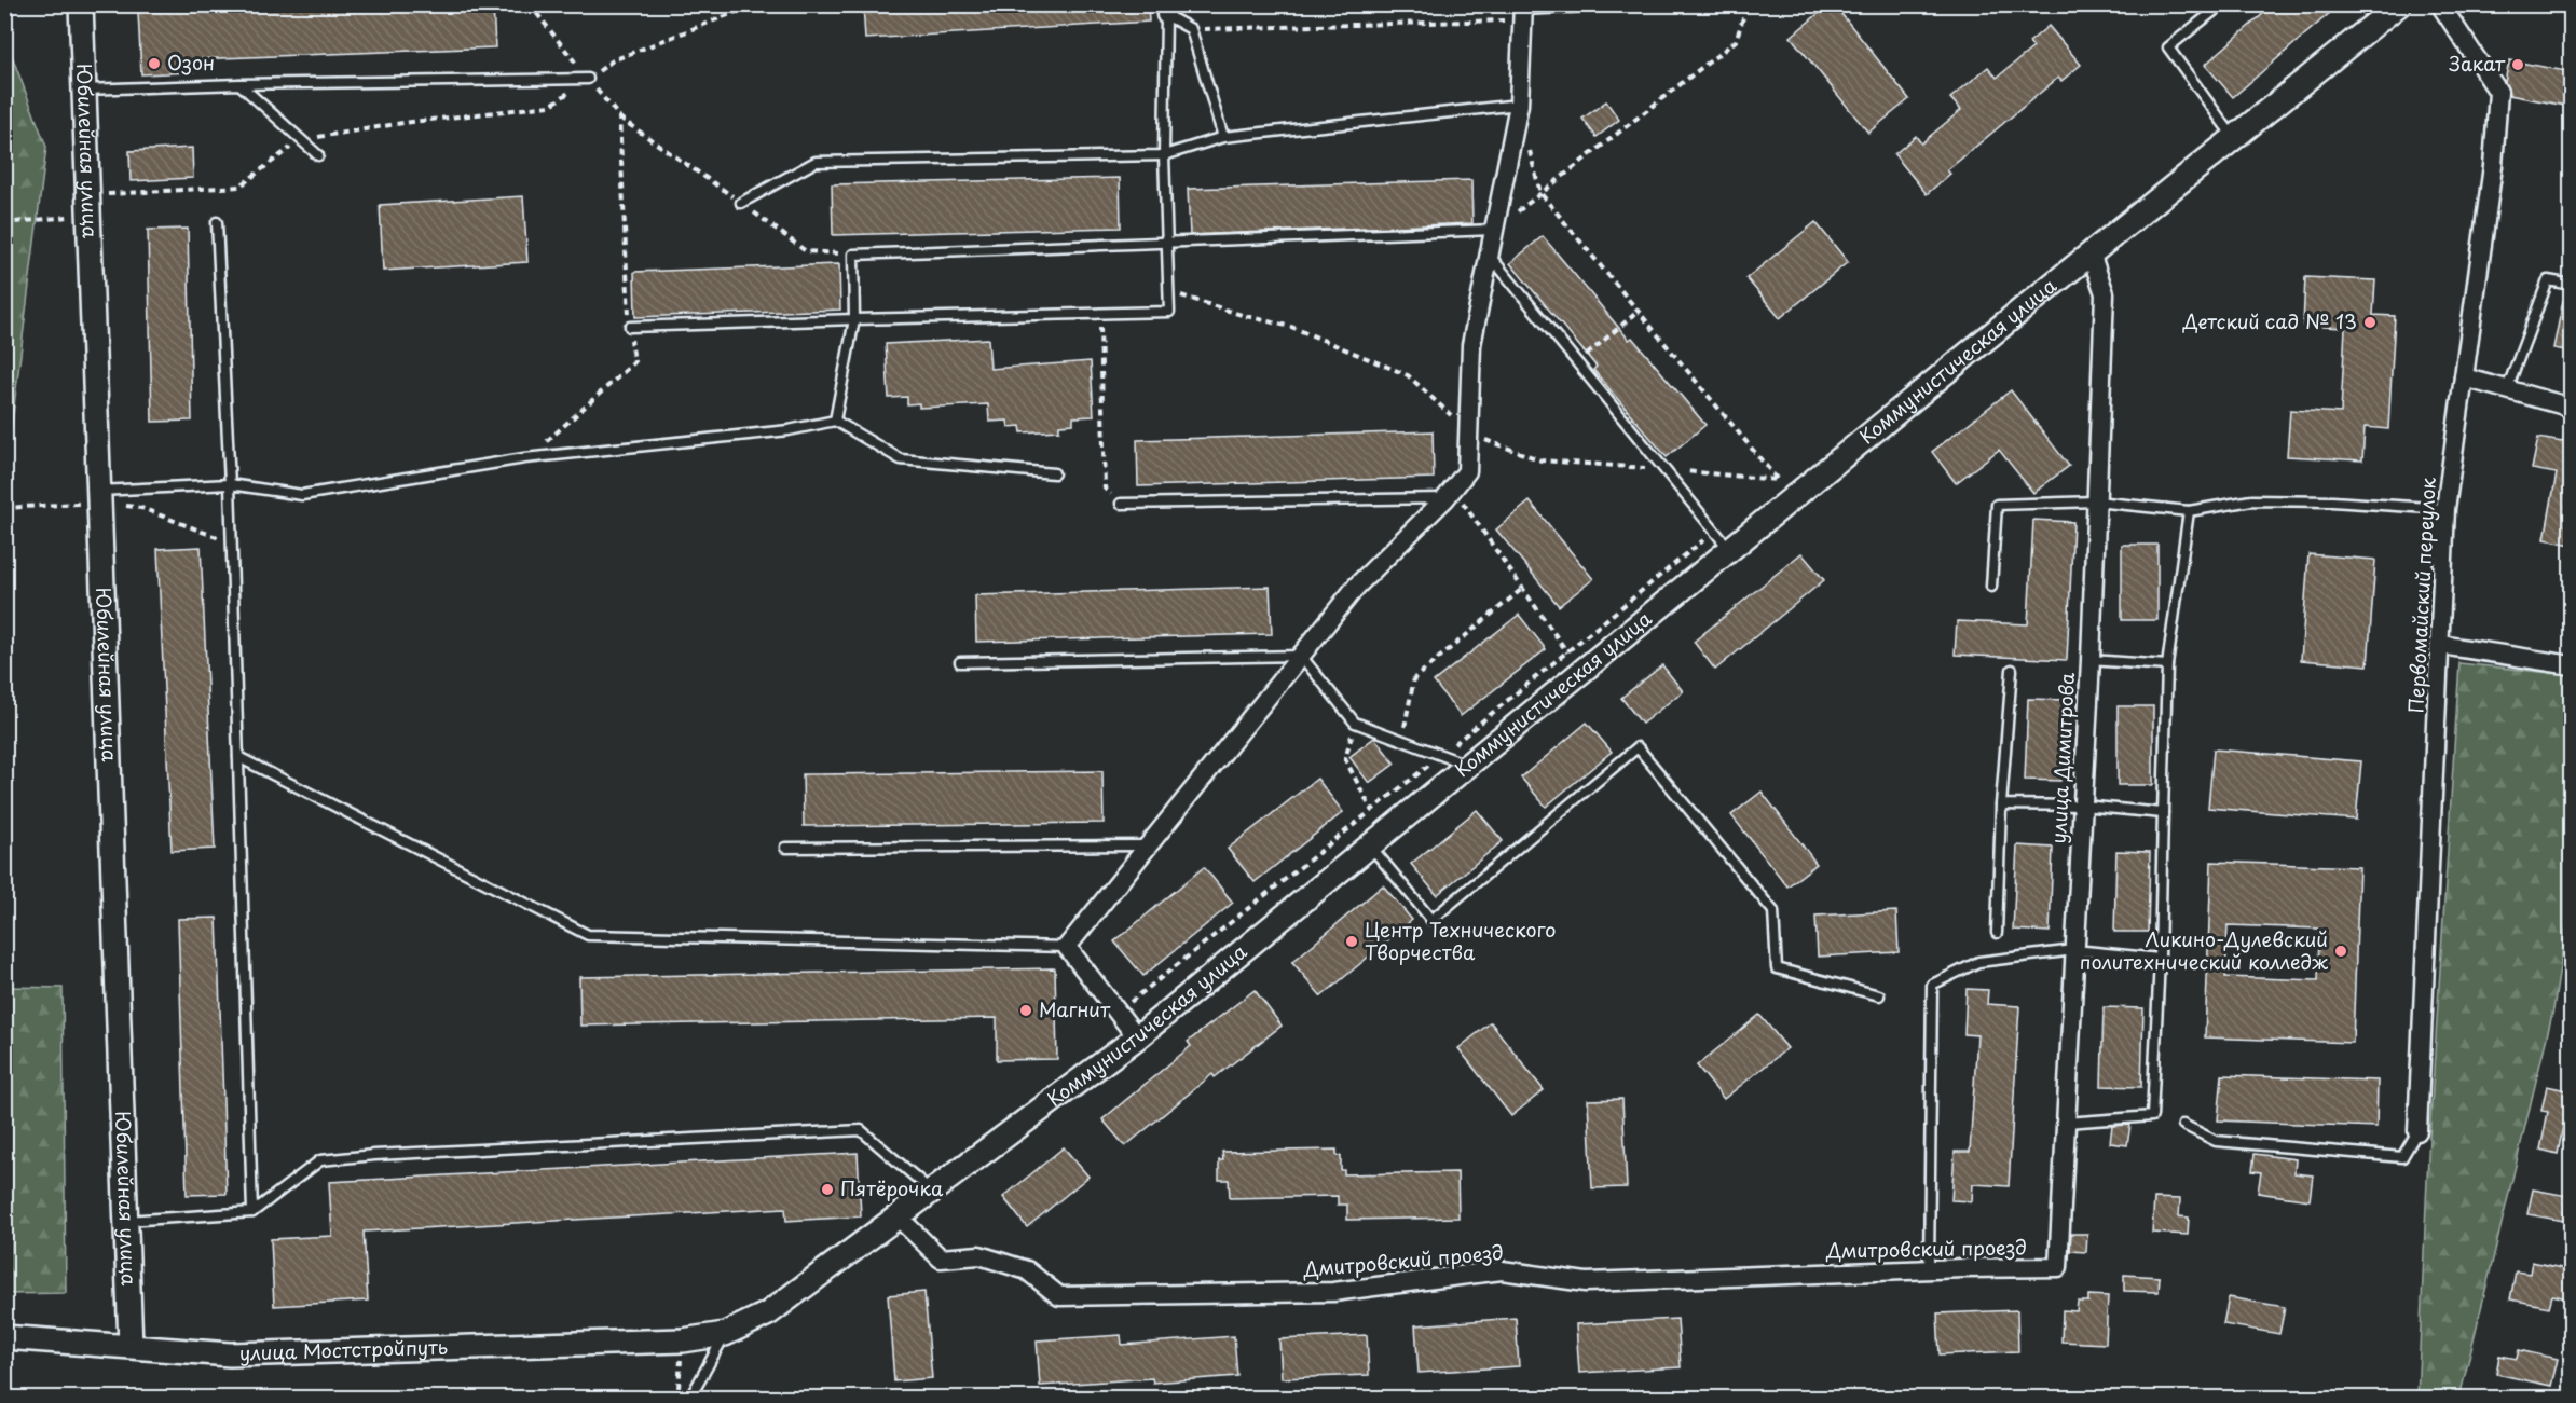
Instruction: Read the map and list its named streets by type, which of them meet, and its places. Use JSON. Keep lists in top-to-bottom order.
{
  "streets": {
    "street": [
      "Юбилейная улица",
      "Коммунистическая улица",
      "Первомайский переулок",
      "улица Димитрова",
      "Дмитровский проезд",
      "улица Мостстройпуть"
    ]
  },
  "crossings": [
    ["Юбилейная улица", "улица Мостстройпуть"],
    ["Коммунистическая улица", "улица Димитрова"],
    ["Коммунистическая улица", "Дмитровский проезд"],
    ["Коммунистическая улица", "улица Мостстройпуть"],
    ["улица Димитрова", "Дмитровский проезд"]
  ],
  "places": [
    "Озон",
    "Закат",
    "Детский сад № 13",
    "Центр Технического Творчества",
    "Ликино-Дулевский политехнический колледж",
    "Магнит",
    "Пятёрочка"
  ]
}
